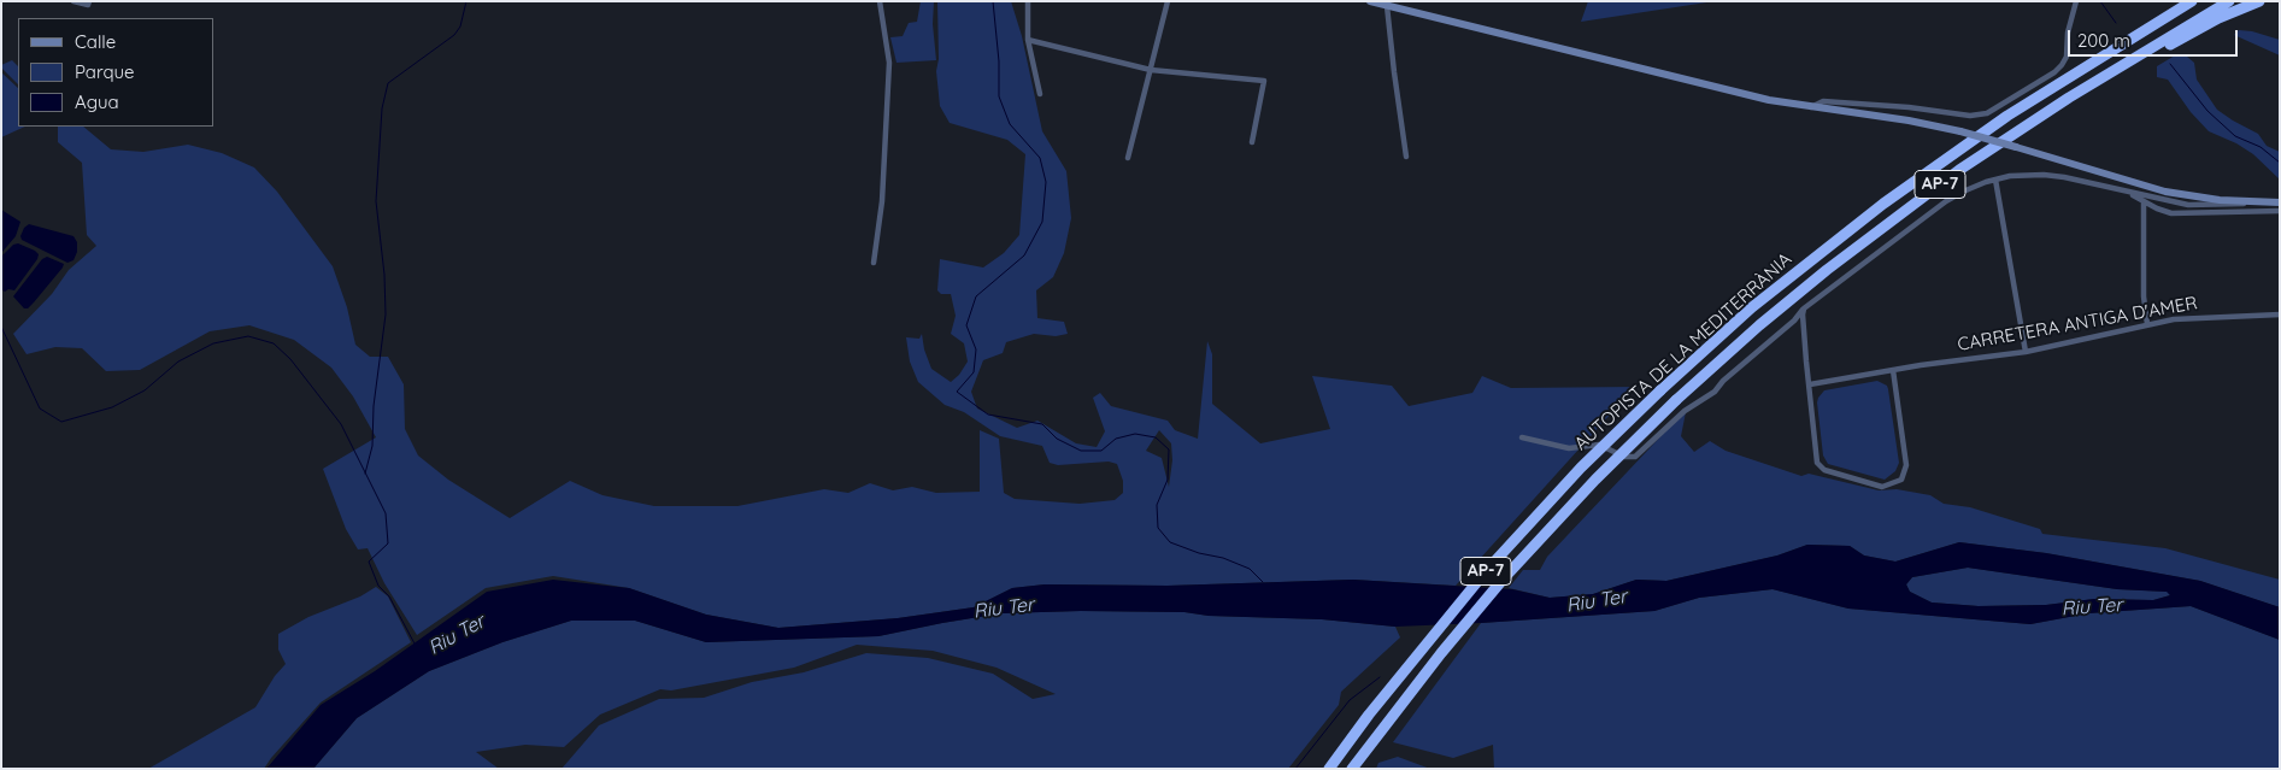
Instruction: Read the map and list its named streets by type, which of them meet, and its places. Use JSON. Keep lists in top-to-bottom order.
{
  "streets": {
    "highway": ["AP-7", "AUTOPISTA DE LA MEDITERRÀNIA"],
    "street": ["CARRETERA ANTIGA D'AMER"]
  },
  "water": ["Riu Ter"],
  "legend": ["Calle", "Parque", "Agua"],
  "scale_bar": "200 m"
}
